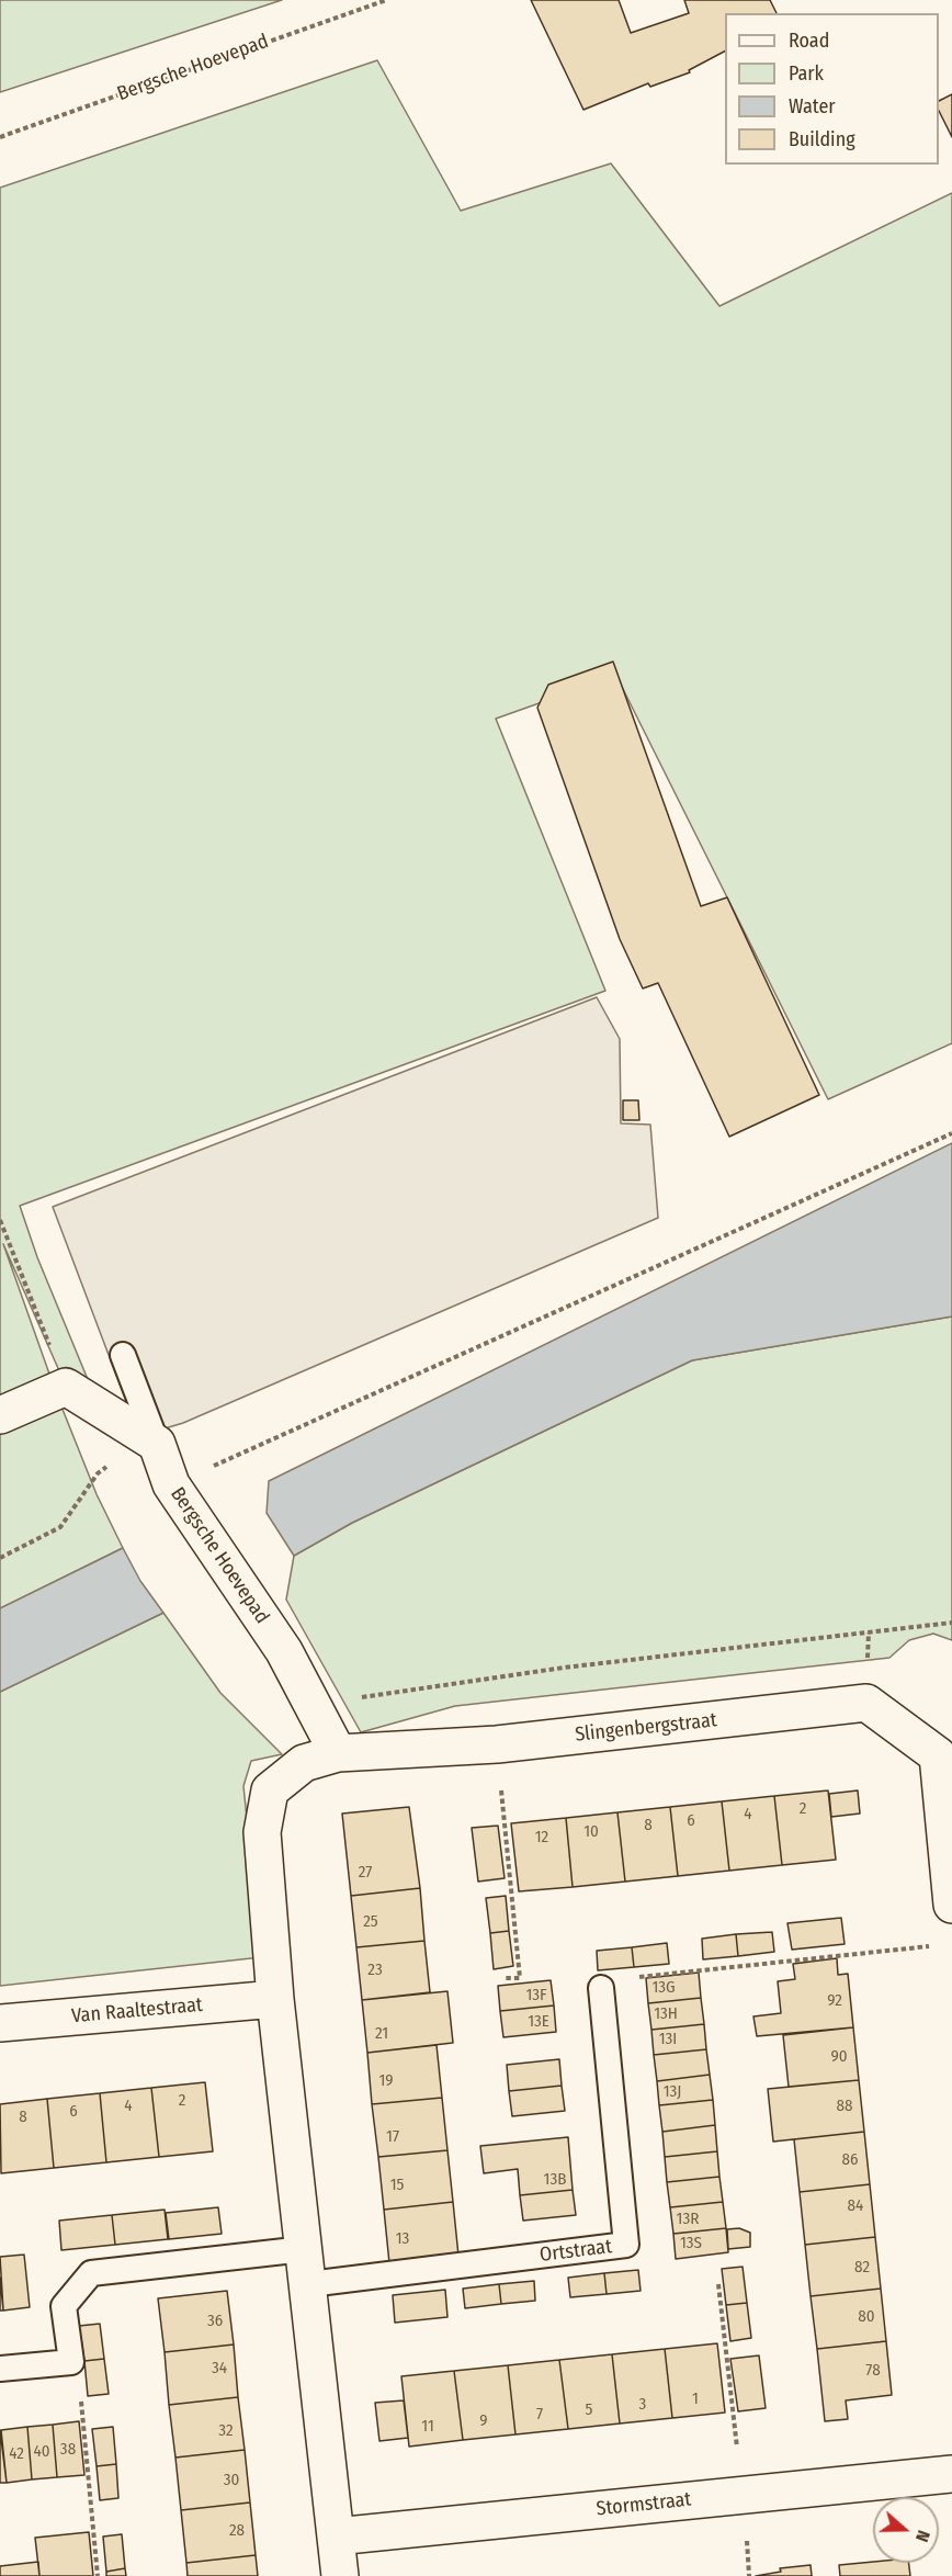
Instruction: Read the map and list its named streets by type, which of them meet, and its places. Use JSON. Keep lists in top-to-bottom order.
{
  "streets": {
    "street": [
      "Bergsche Hoevepad",
      "Slingenbergstraat",
      "Van Raaltestraat",
      "Stormstraat"
    ],
    "lane": ["Ortstraat"]
  },
  "crossings": [
    ["Bergsche Hoevepad", "Slingenbergstraat"]
  ],
  "house_numbers": [
    "2",
    "4",
    "6",
    "8",
    "10",
    "12",
    "27",
    "25",
    "23",
    "13G",
    "13F",
    "92",
    "13H",
    "13E",
    "21",
    "13I",
    "90",
    "19",
    "13J",
    "2",
    "4",
    "88",
    "6",
    "8",
    "17",
    "86",
    "13B",
    "15",
    "84",
    "13R",
    "13",
    "13S",
    "82",
    "80",
    "36",
    "34",
    "78",
    "1",
    "3",
    "5",
    "7",
    "9",
    "11",
    "32",
    "38",
    "40",
    "42",
    "30",
    "28"
  ],
  "legend": [
    "Road",
    "Park",
    "Water",
    "Building"
  ],
  "north": "right"
}
